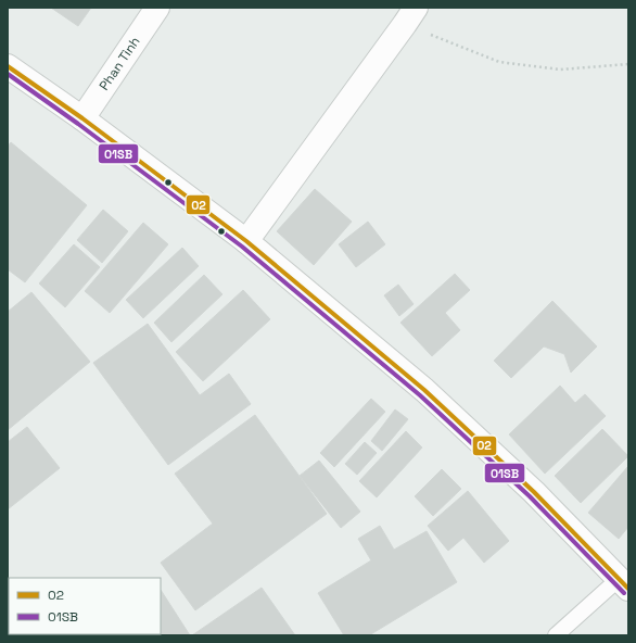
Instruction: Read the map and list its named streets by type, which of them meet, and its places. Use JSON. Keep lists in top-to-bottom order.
{
  "streets": {
    "street": ["Phan Tình"]
  },
  "lines": ["transit line 02", "transit line 01SB"],
  "legend": ["02", "01SB"]
}
